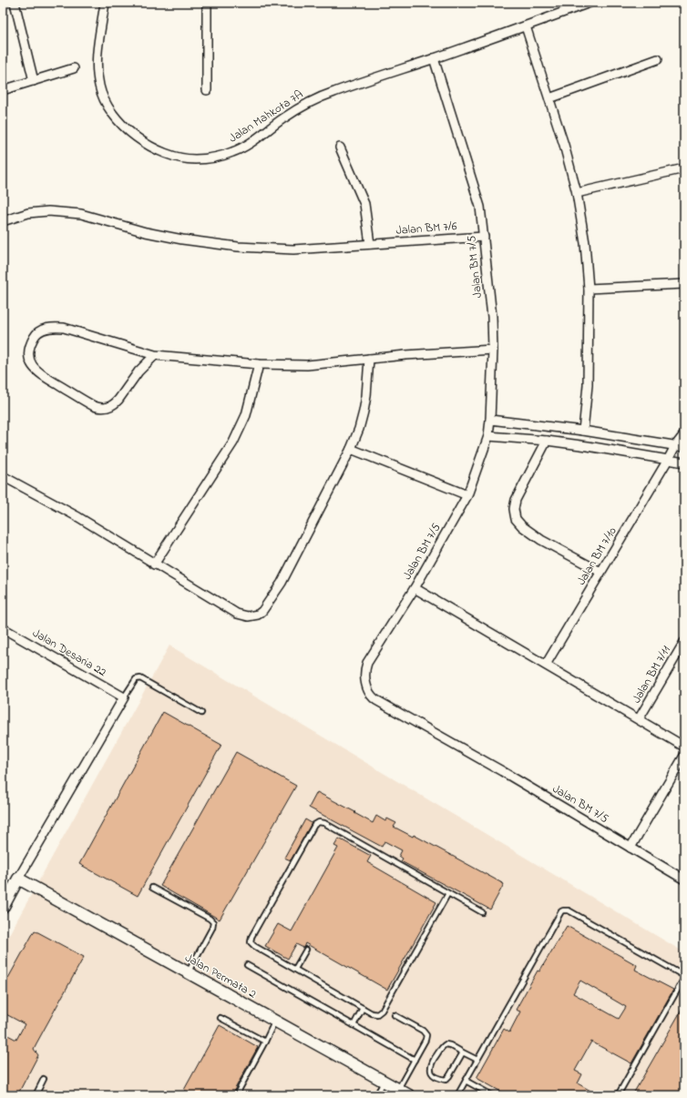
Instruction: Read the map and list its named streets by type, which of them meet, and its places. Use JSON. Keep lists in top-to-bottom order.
{
  "streets": {
    "street": [
      "Jalan Mahkota 7A",
      "Jalan BM 7/6",
      "Jalan BM 7/5",
      "Jalan BM 7/10",
      "Jalan Desaria 22",
      "Jalan BM 7/11",
      "Jalan Permata 2"
    ]
  },
  "crossings": [
    ["Jalan Mahkota 7A", "Jalan BM 7/5"],
    ["Jalan BM 7/6", "Jalan BM 7/5"]
  ]
}
